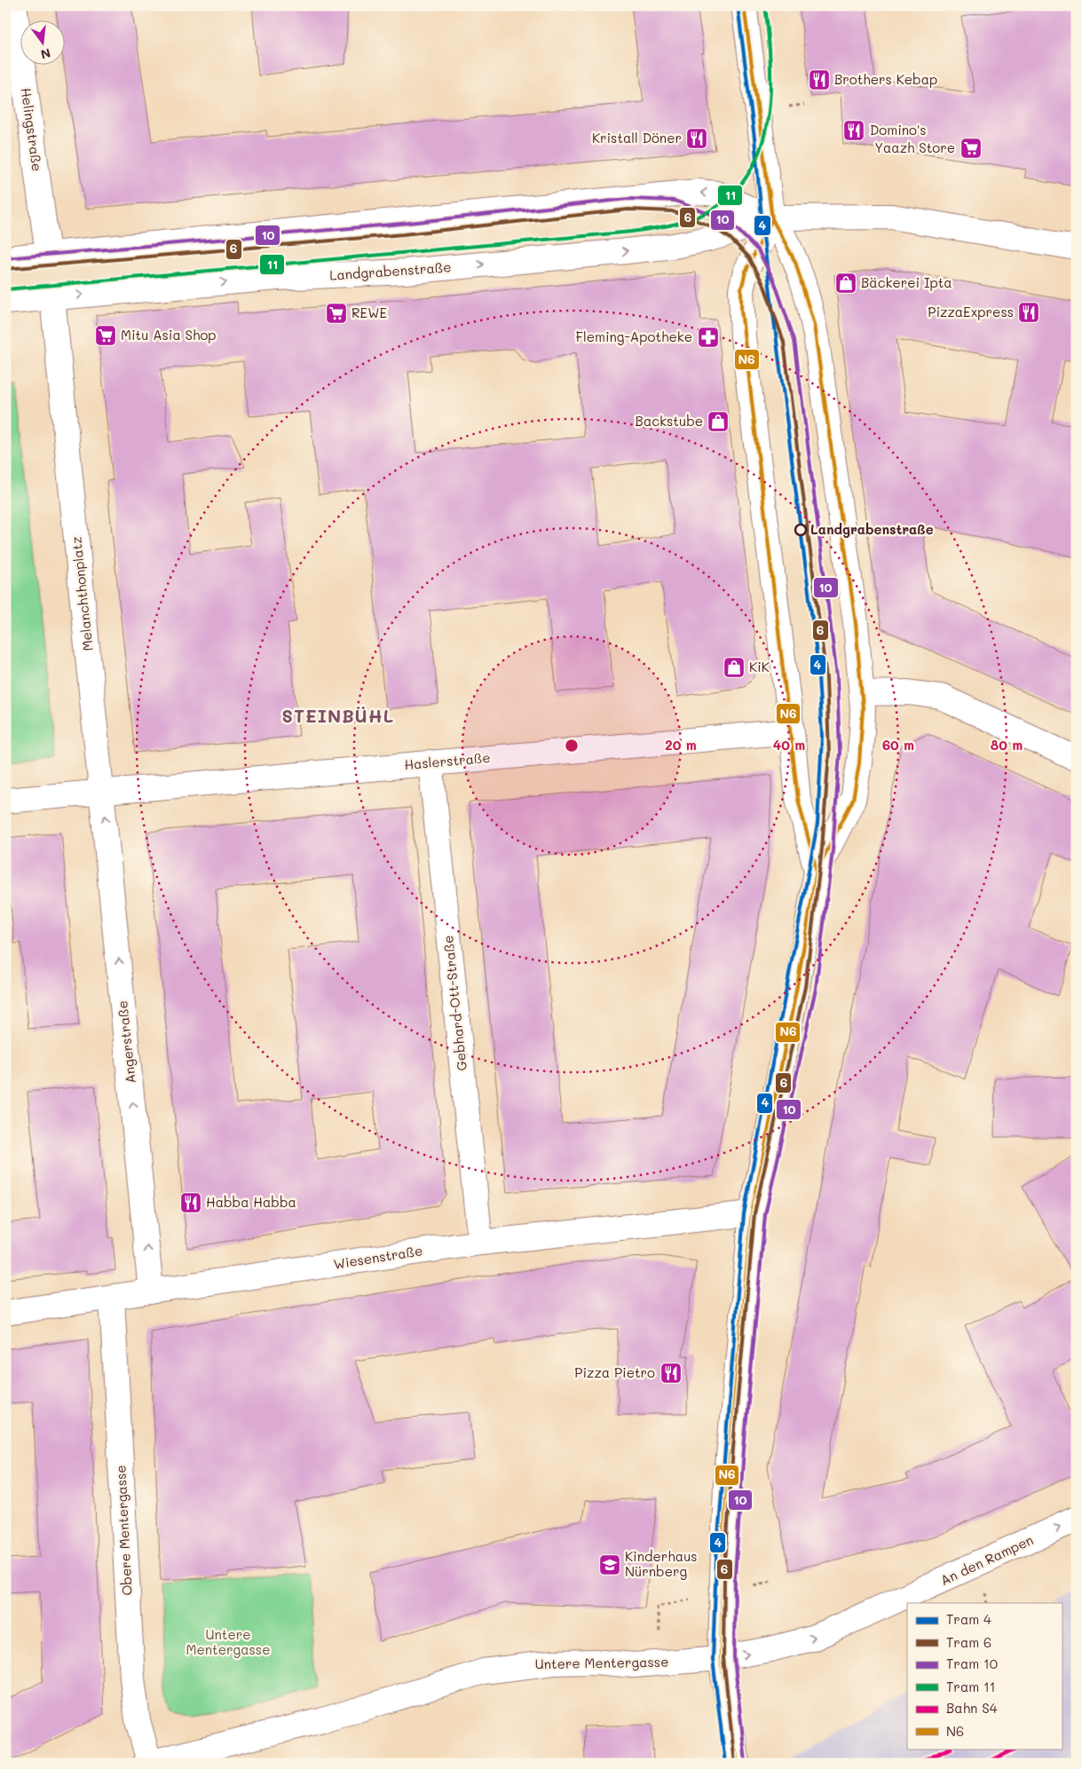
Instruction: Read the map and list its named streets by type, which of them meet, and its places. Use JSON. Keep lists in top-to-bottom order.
{
  "streets": {
    "street": [
      "Helingstraße",
      "Landgrabenstraße",
      "Melanchthonplatz",
      "Haslerstraße",
      "Gebhard-Ott-Straße",
      "Angerstraße",
      "Wiesenstraße",
      "Obere Mentergasse",
      "An den Rampen",
      "Untere Mentergasse"
    ]
  },
  "crossings": [
    ["Helingstraße", "Landgrabenstraße"],
    ["Landgrabenstraße", "Melanchthonplatz"],
    ["Melanchthonplatz", "Haslerstraße"],
    ["Melanchthonplatz", "Angerstraße"],
    ["Haslerstraße", "Gebhard-Ott-Straße"],
    ["Haslerstraße", "Angerstraße"],
    ["Gebhard-Ott-Straße", "Wiesenstraße"],
    ["Angerstraße", "Wiesenstraße"],
    ["Wiesenstraße", "Obere Mentergasse"],
    ["Obere Mentergasse", "Untere Mentergasse"],
    ["An den Rampen", "Untere Mentergasse"]
  ],
  "one_way": ["Angerstraße", "An den Rampen"],
  "districts": ["STEINBÜHL"],
  "parks": ["Untere Mentergasse"],
  "places": {
    "restaurant": [
      "Brothers Kebap",
      "Domino's",
      "Kristall Döner",
      "PizzaExpress",
      "Habba Habba",
      "Pizza Pietro"
    ],
    "supermarket": ["Yaazh Store", "REWE", "Mitu Asia Shop"],
    "shop": ["Bäckerei Ipta", "Backstube", "KiK"],
    "pharmacy": ["Fleming-Apotheke"],
    "other": ["Landgrabenstraße"],
    "school or university": ["Kinderhaus Nürnberg"]
  },
  "lines": [
    "tram line 4",
    "tram line 11",
    "transit line N6",
    "tram line 10",
    "tram line 6",
    "rail line S4"
  ],
  "legend": [
    "Tram 4",
    "Tram 6",
    "Tram 10",
    "Tram 11",
    "Bahn S4",
    "N6"
  ],
  "north": "bottom",
  "rings": [
    "20 m",
    "40 m",
    "60 m",
    "80 m"
  ]
}
